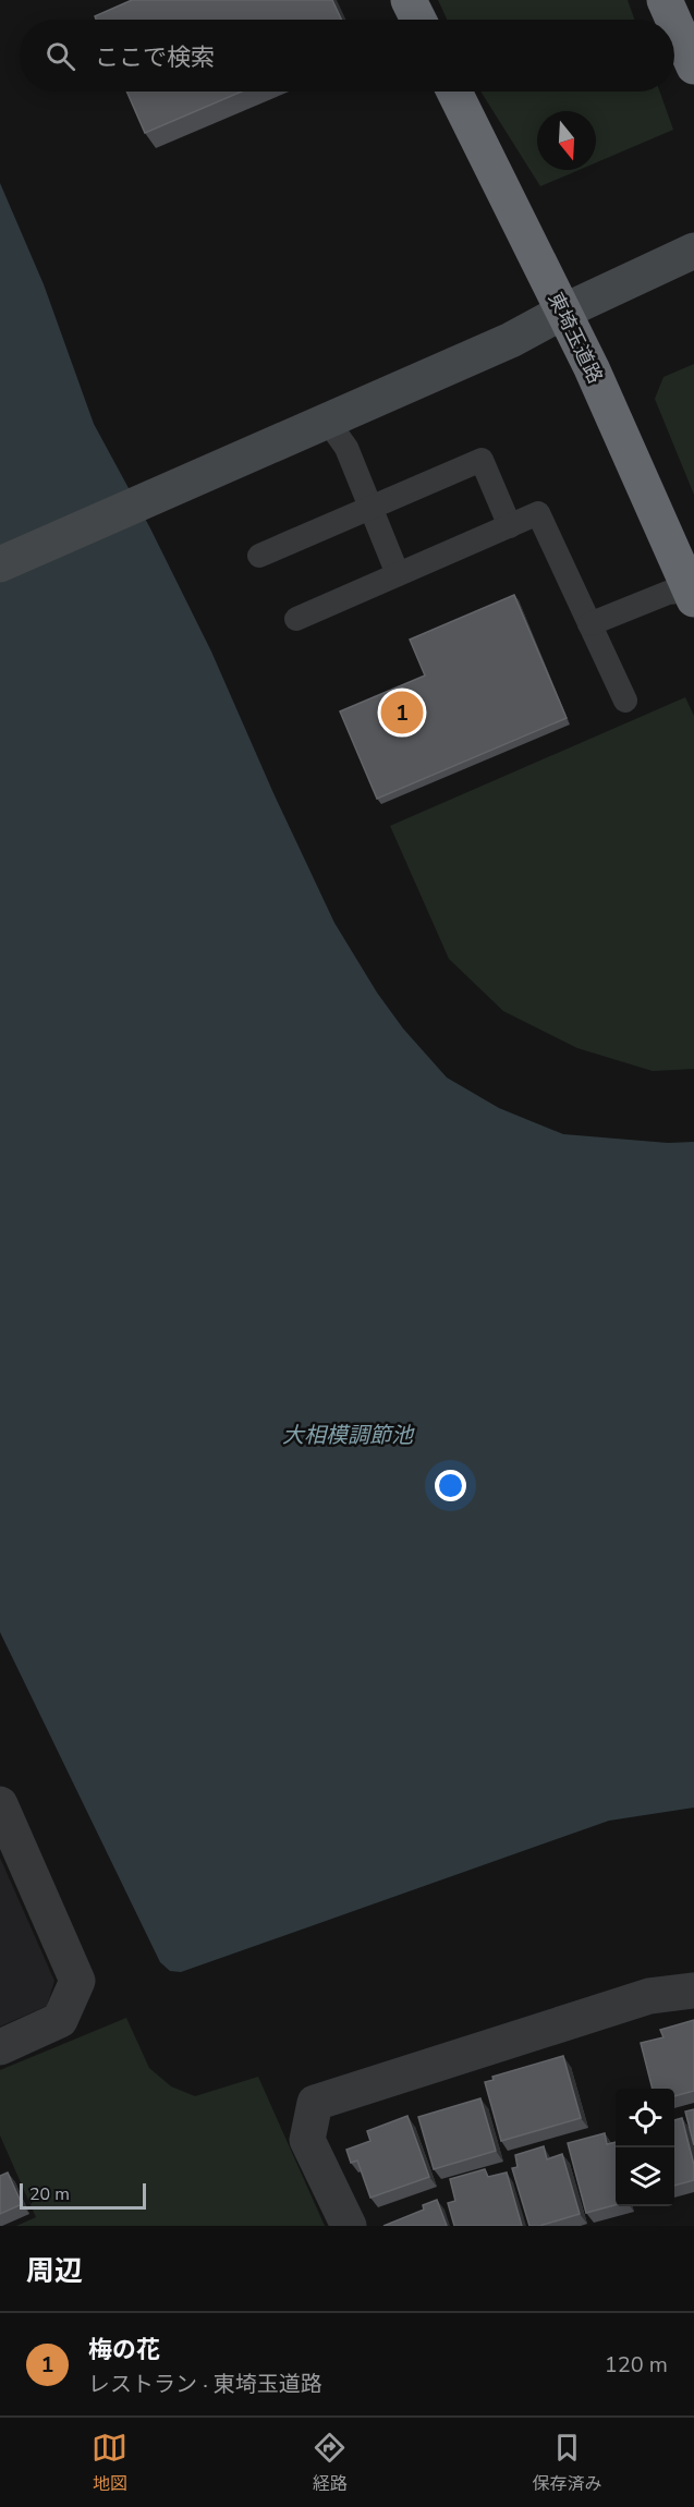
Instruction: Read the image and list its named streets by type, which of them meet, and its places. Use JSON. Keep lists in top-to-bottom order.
{
  "streets": {
    "highway": ["東埼玉道路"]
  },
  "water": ["大相模調節池"],
  "scale_bar": "20 m",
  "north": "bottom",
  "page": {
    "search": "ここで検索",
    "pins": "1",
    "scale": "20 m",
    "heading": "周辺",
    "list": [
      {
        "mark": "1",
        "name": "梅の花",
        "note": "レストラン · 東埼玉道路",
        "value": "120 m"
      }
    ],
    "nav": ["地図", "経路", "保存済み"]
  }
}
